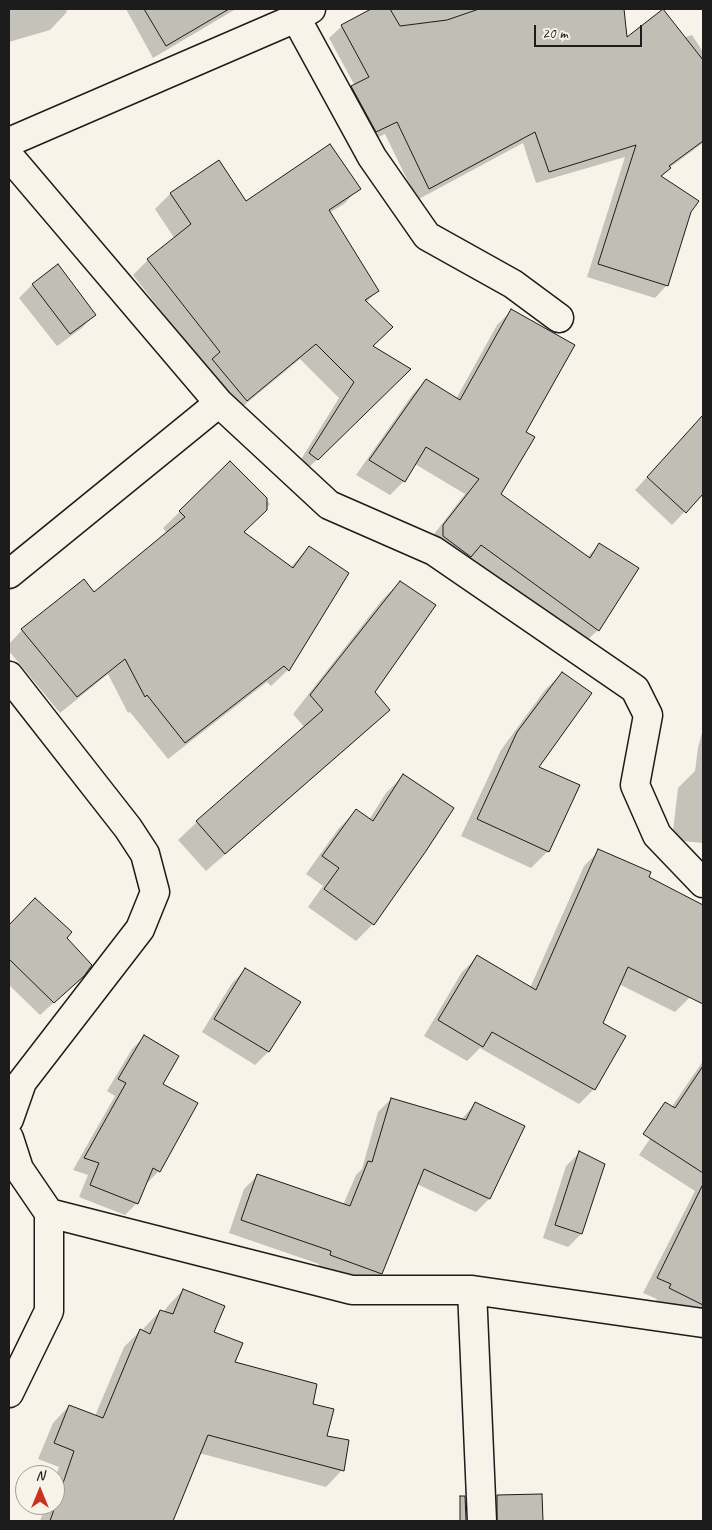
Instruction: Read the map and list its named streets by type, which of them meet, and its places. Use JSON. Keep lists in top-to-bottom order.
{
  "scale_bar": "20 m",
  "north": "top"
}
